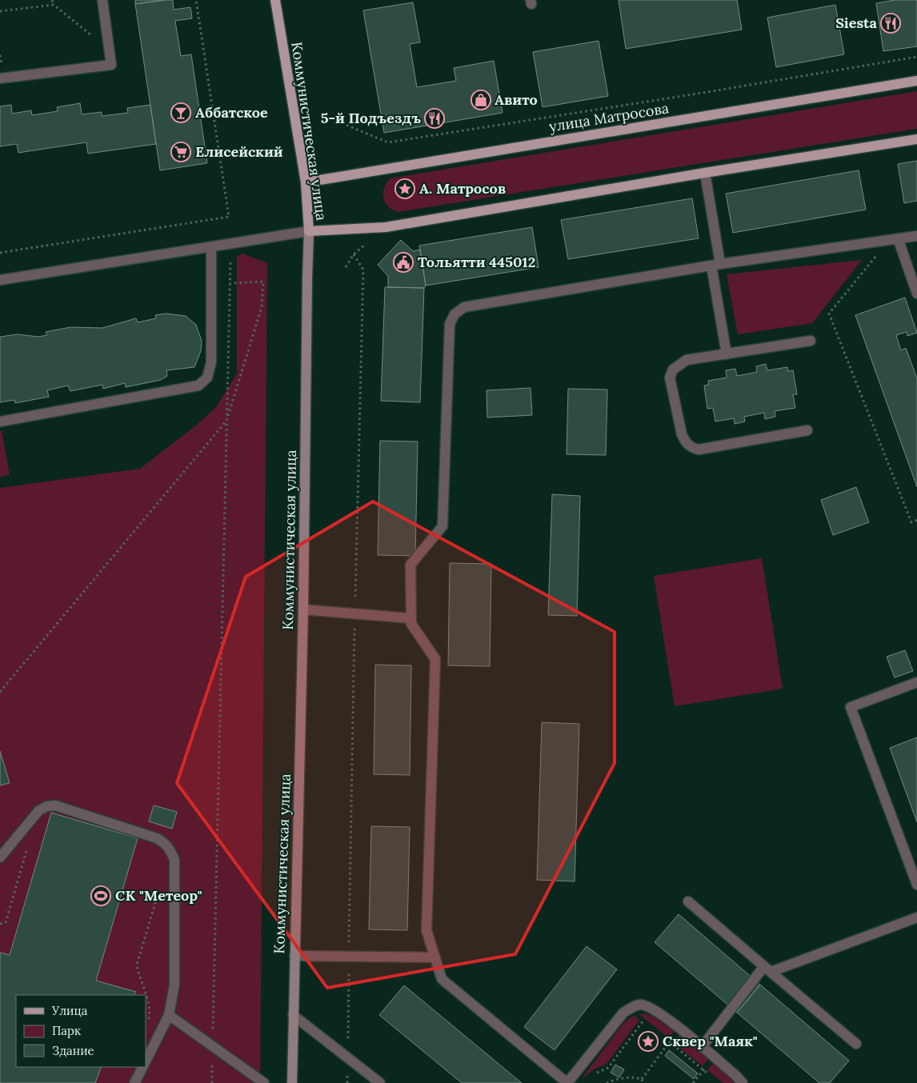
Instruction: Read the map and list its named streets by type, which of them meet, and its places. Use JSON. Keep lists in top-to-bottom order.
{
  "streets": {
    "main road": ["улица Матросова", "Коммунистическая улица"]
  },
  "crossings": [
    ["улица Матросова", "Коммунистическая улица"]
  ],
  "places": {
    "restaurant": ["Siesta", "5-й Подъездъ"],
    "shop": ["Авито"],
    "bar": ["Аббатское"],
    "supermarket": ["Елисейский"],
    "place": ["А. Матросов", "Сквер \"Маяк\""],
    "public building": ["Тольятти 445012"],
    "sports": ["СК \"Метеор\""]
  },
  "legend": ["Улица", "Парк", "Здание"]
}
